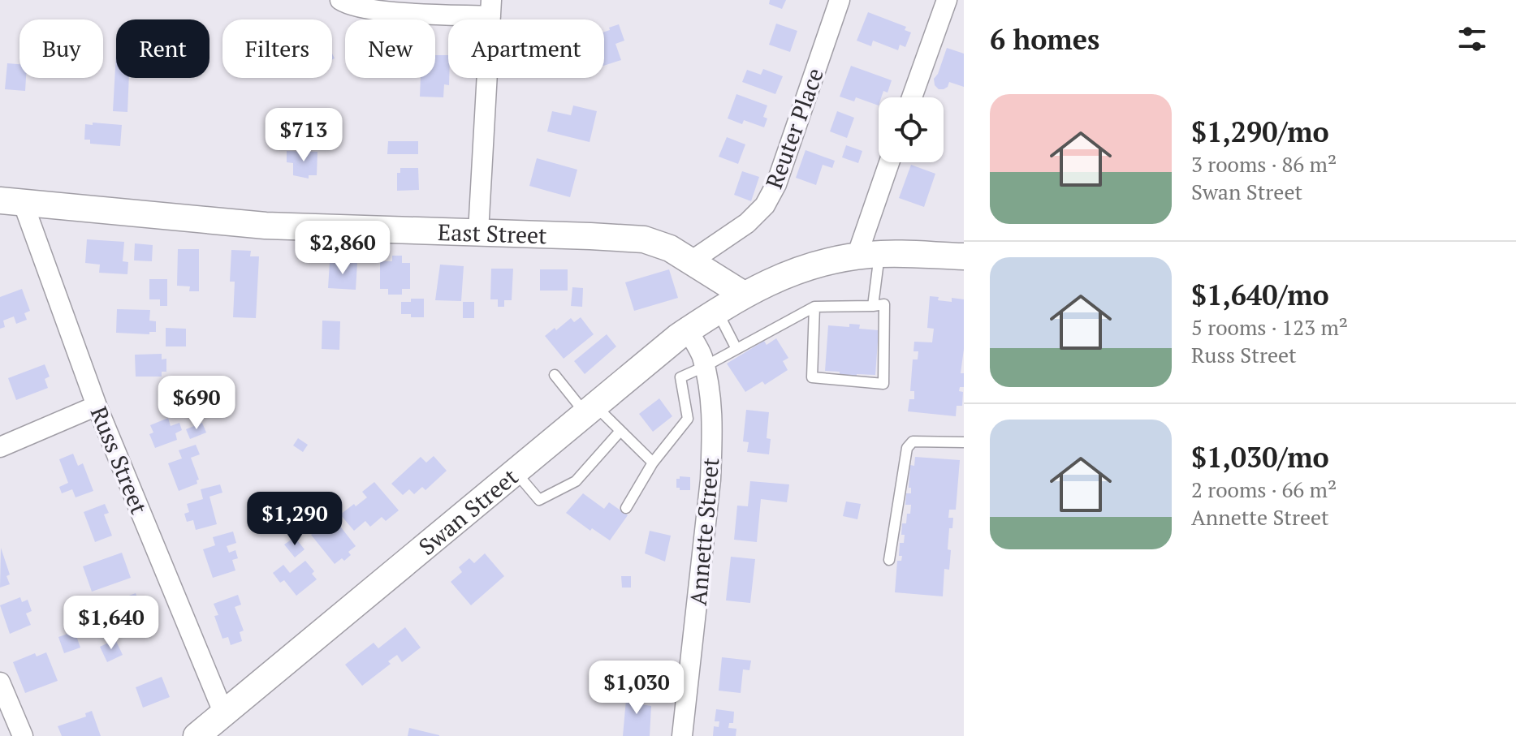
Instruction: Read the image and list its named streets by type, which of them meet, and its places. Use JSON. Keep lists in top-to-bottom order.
{
  "streets": {
    "main road": ["East Street", "Swan Street"],
    "street": ["Reuter Place", "Russ Street", "Annette Street"]
  },
  "crossings": [
    ["Reuter Place", "East Street"],
    ["East Street", "Russ Street"],
    ["East Street", "Swan Street"],
    ["Russ Street", "Swan Street"],
    ["Swan Street", "Annette Street"]
  ],
  "page": {
    "heading": "6 homes",
    "chip": [
      "Buy",
      "Rent",
      "Filters",
      "New",
      "Apartment"
    ],
    "list": [
      {
        "name": "$1,290/mo",
        "note": "3 rooms · 86 m² · Swan Street"
      },
      {
        "name": "$1,640/mo",
        "note": "5 rooms · 123 m² · Russ Street"
      },
      {
        "name": "$1,030/mo",
        "note": "2 rooms · 66 m² · Annette Street"
      }
    ],
    "price": [
      "$713",
      "$2,860",
      "$690",
      "$1,290",
      "$1,640",
      "$1,030"
    ]
  }
}
